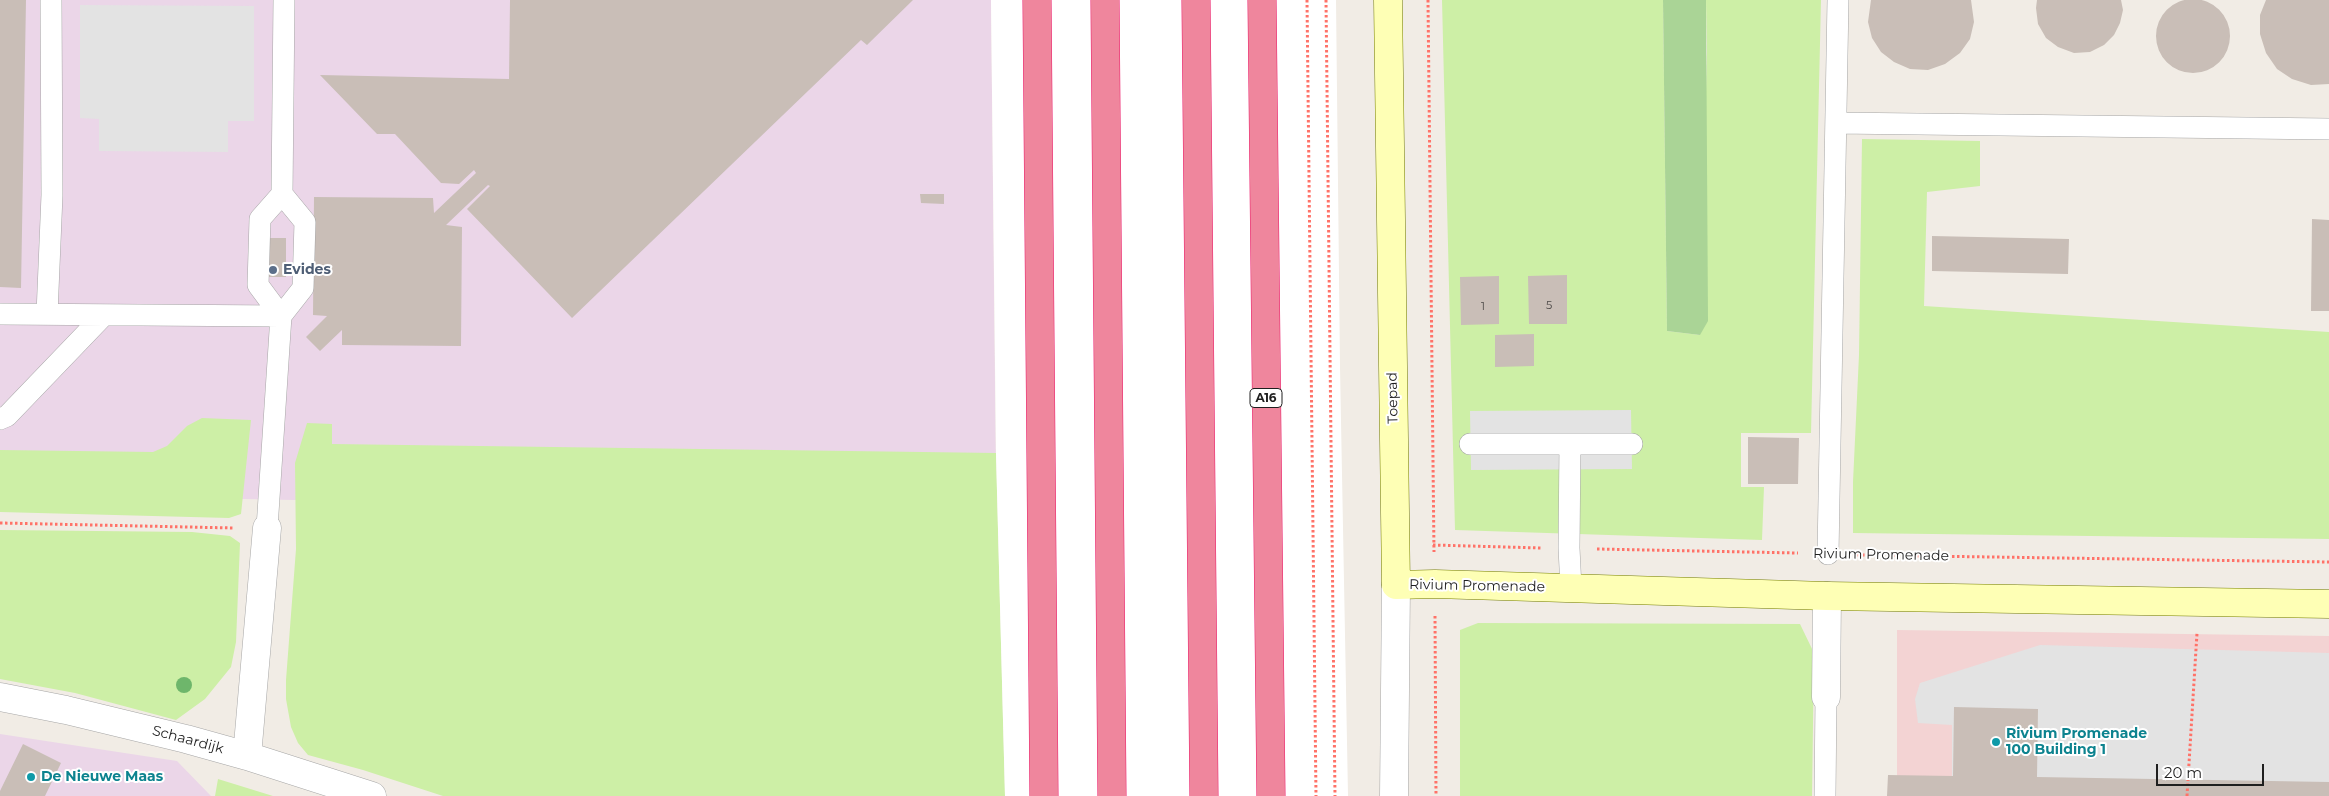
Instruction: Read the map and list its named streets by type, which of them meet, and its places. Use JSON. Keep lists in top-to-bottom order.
{
  "streets": {
    "highway": ["A16"],
    "street": ["Toepad", "Rivium Promenade", "Schaardijk"]
  },
  "crossings": [
    ["Toepad", "Rivium Promenade"]
  ],
  "places": ["Evides", "Rivium Promenade 100 Building 1", "De Nieuwe Maas"],
  "house_numbers": ["5", "1"],
  "scale_bar": "20 m"
}
